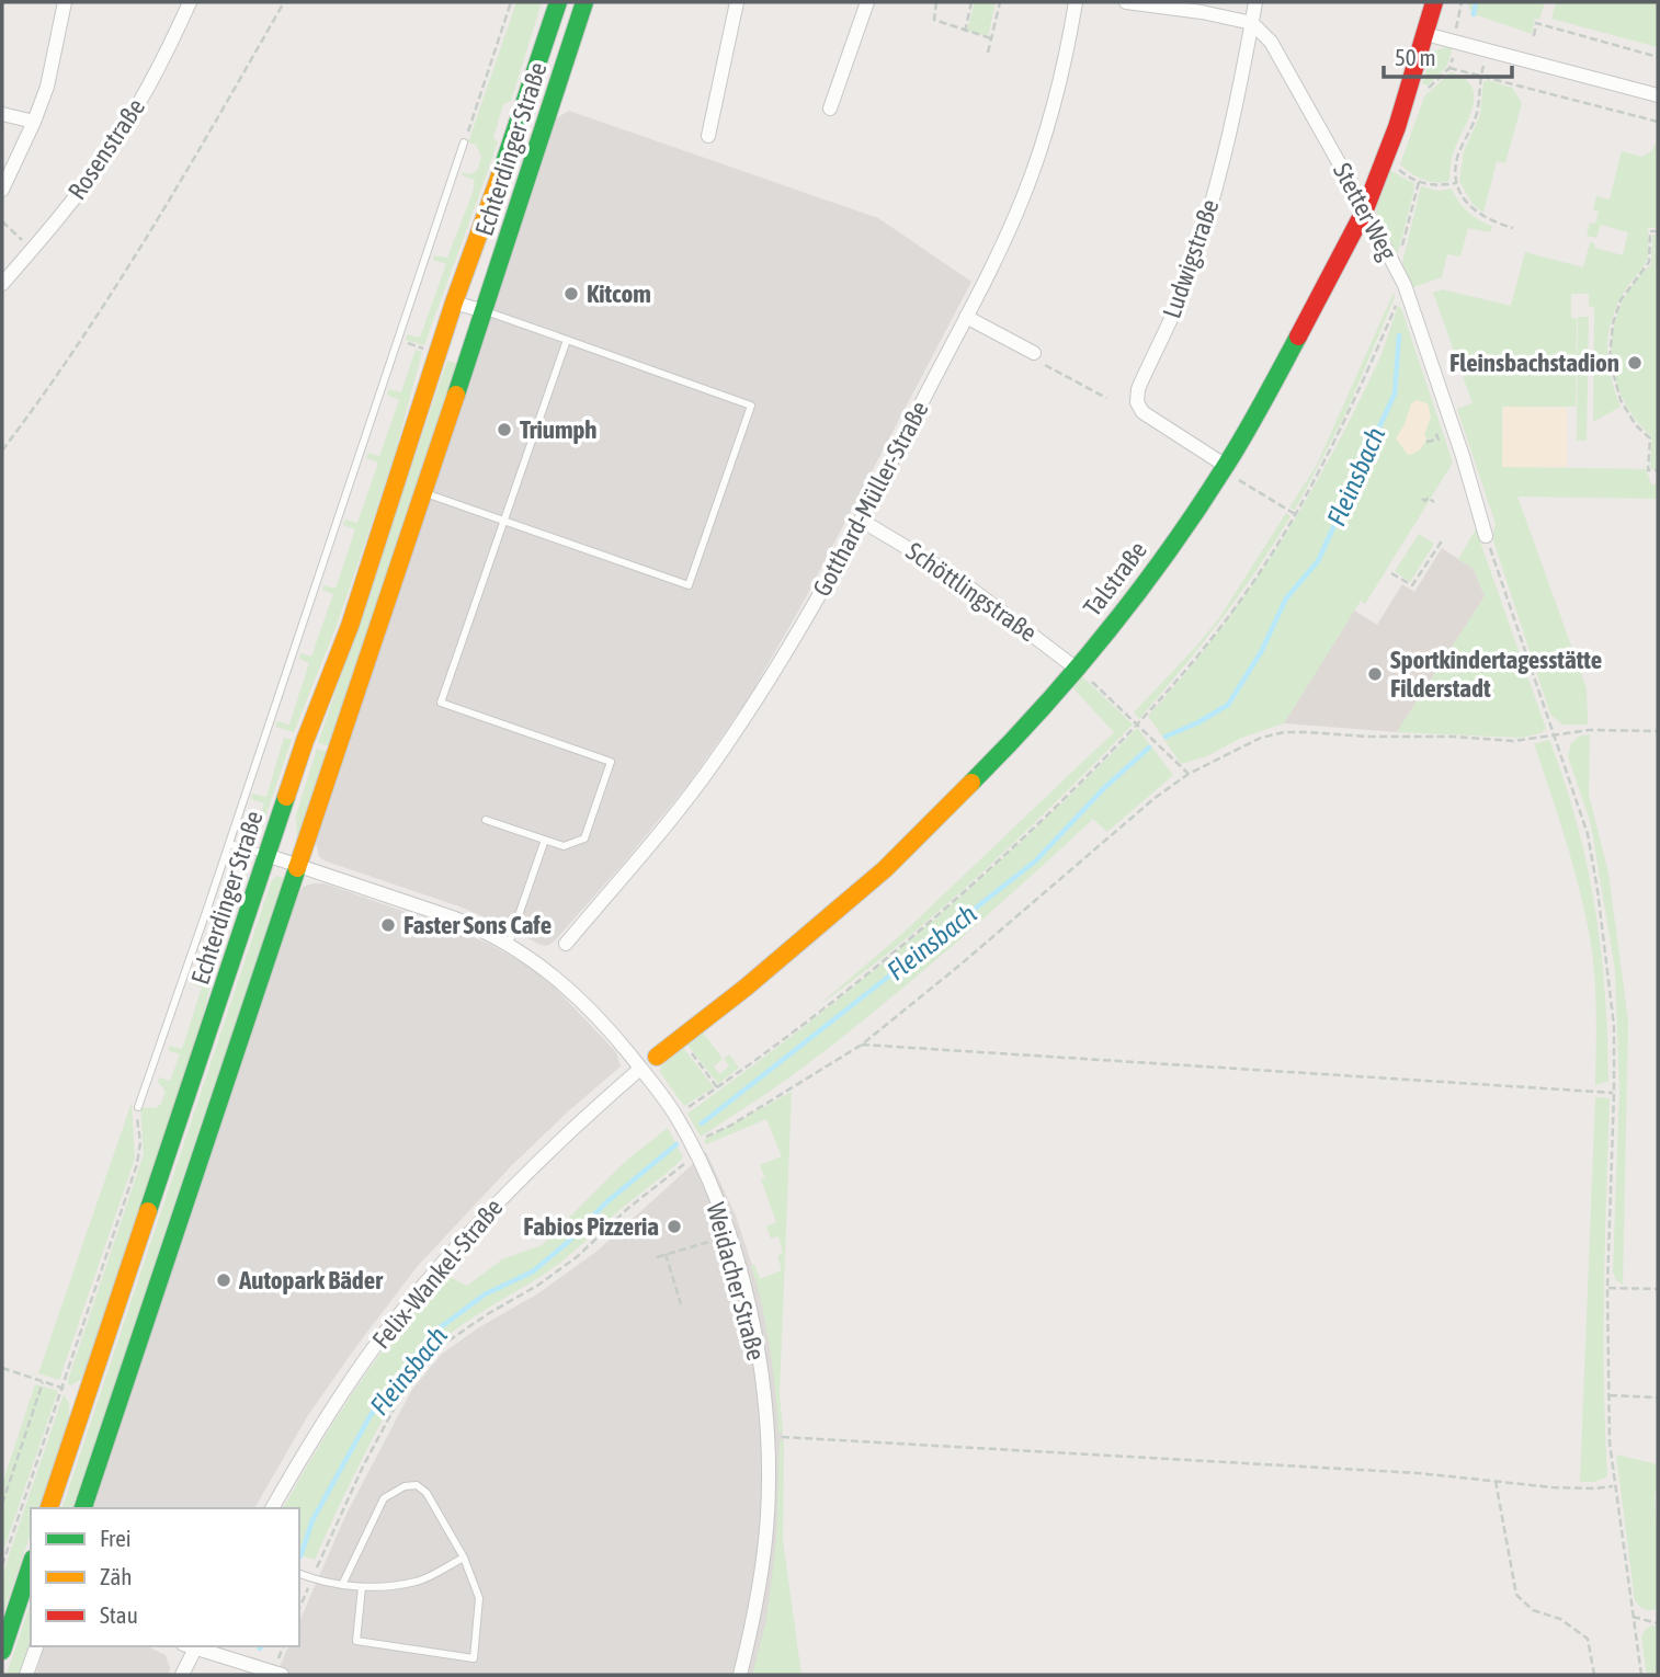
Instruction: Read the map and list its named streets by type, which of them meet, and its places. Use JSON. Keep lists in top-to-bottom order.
{
  "streets": {
    "street": [
      "Rosenstraße",
      "Echterdinger Straße",
      "Stetter Weg",
      "Ludwigstraße",
      "Gotthard-Müller-Straße",
      "Talstraße",
      "Schöttlingstraße",
      "Felix-Wankel-Straße",
      "Weidacher Straße"
    ]
  },
  "crossings": [
    ["Echterdinger Straße", "Weidacher Straße"],
    ["Stetter Weg", "Ludwigstraße"],
    ["Stetter Weg", "Talstraße"],
    ["Ludwigstraße", "Talstraße"],
    ["Gotthard-Müller-Straße", "Schöttlingstraße"],
    ["Talstraße", "Schöttlingstraße"],
    ["Felix-Wankel-Straße", "Weidacher Straße"]
  ],
  "water": ["Fleinsbach"],
  "places": [
    "Kitcom",
    "Fleinsbachstadion",
    "Triumph",
    "Sportkindertagesstätte Filderstadt",
    "Faster Sons Cafe",
    "Fabios Pizzeria",
    "Autopark Bäder"
  ],
  "legend": ["Frei", "Zäh", "Stau"],
  "scale_bar": "50 m"
}
